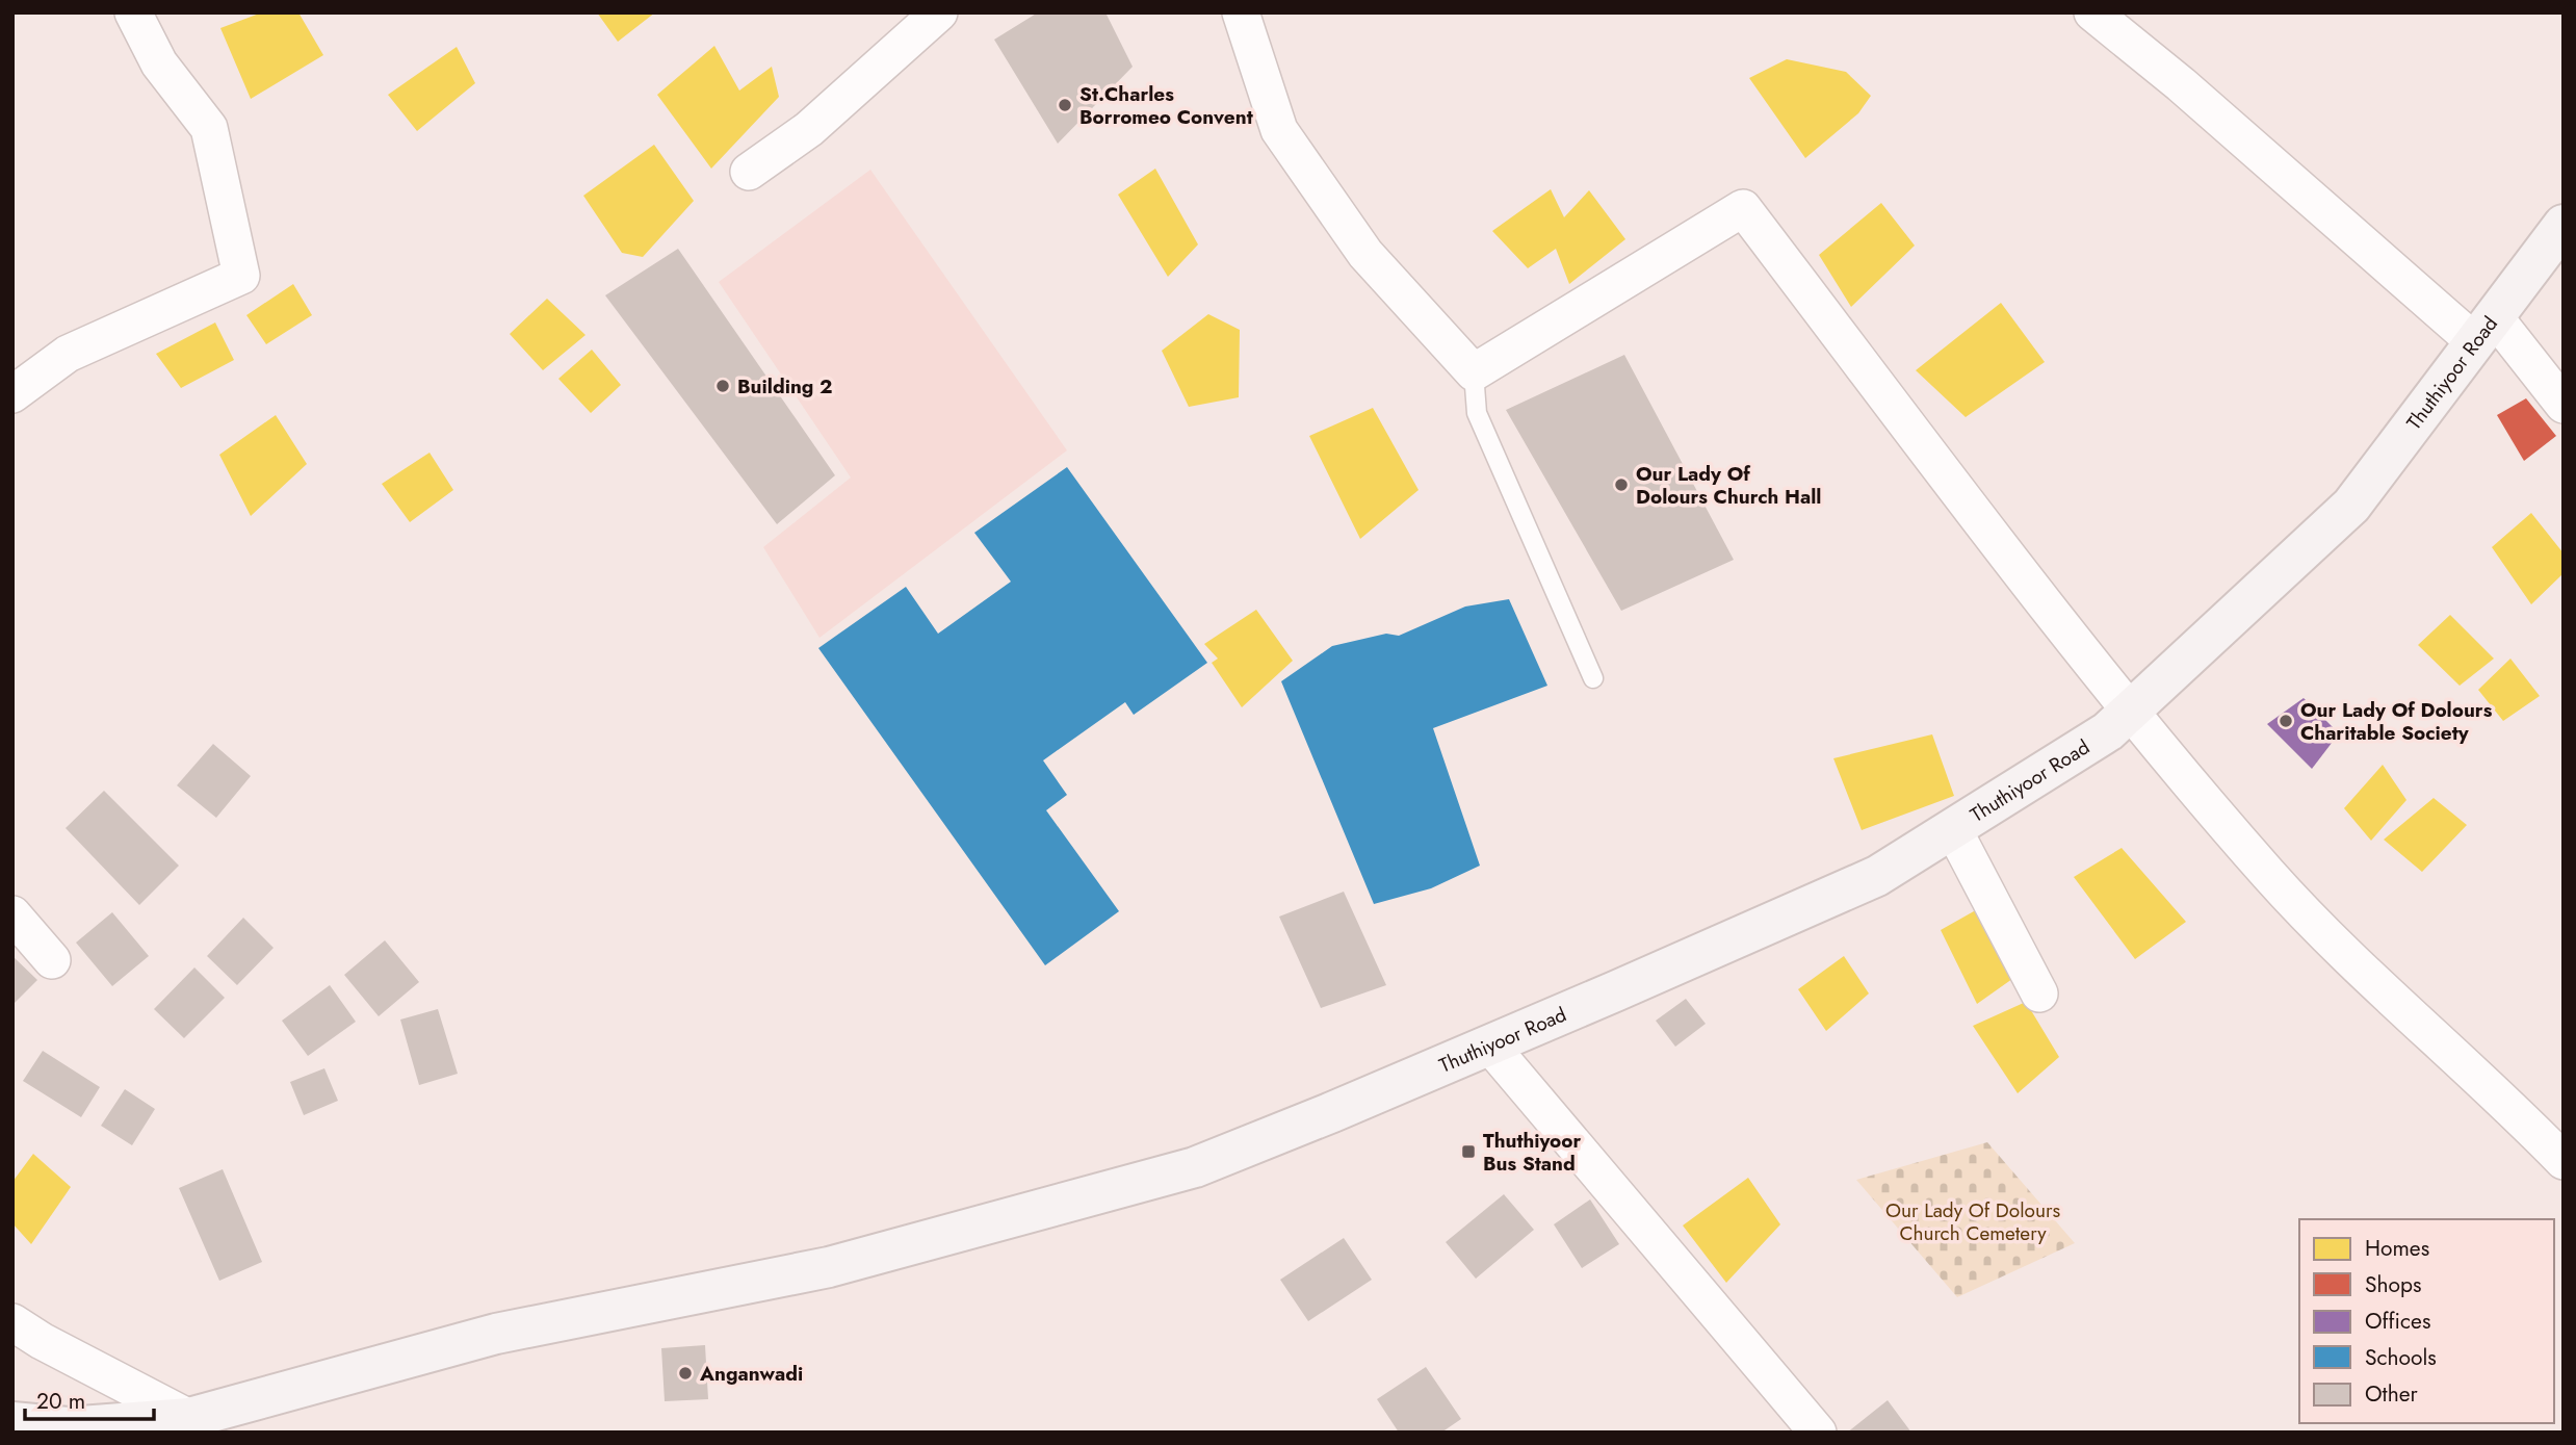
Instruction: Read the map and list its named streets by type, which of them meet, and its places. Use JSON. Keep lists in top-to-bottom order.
{
  "streets": {
    "main road": ["Thuthiyoor Road"]
  },
  "parks": ["Our Lady Of Dolours Church Cemetery"],
  "places": {
    "other": [
      "St.Charles Borromeo Convent",
      "Building 2",
      "Our Lady Of Dolours Church Hall",
      "Our Lady Of Dolours Charitable Society",
      "Anganwadi"
    ],
    "transit": ["Thuthiyoor Bus Stand"]
  },
  "legend": [
    "Homes",
    "Shops",
    "Offices",
    "Schools",
    "Other"
  ],
  "scale_bar": "20 m"
}
